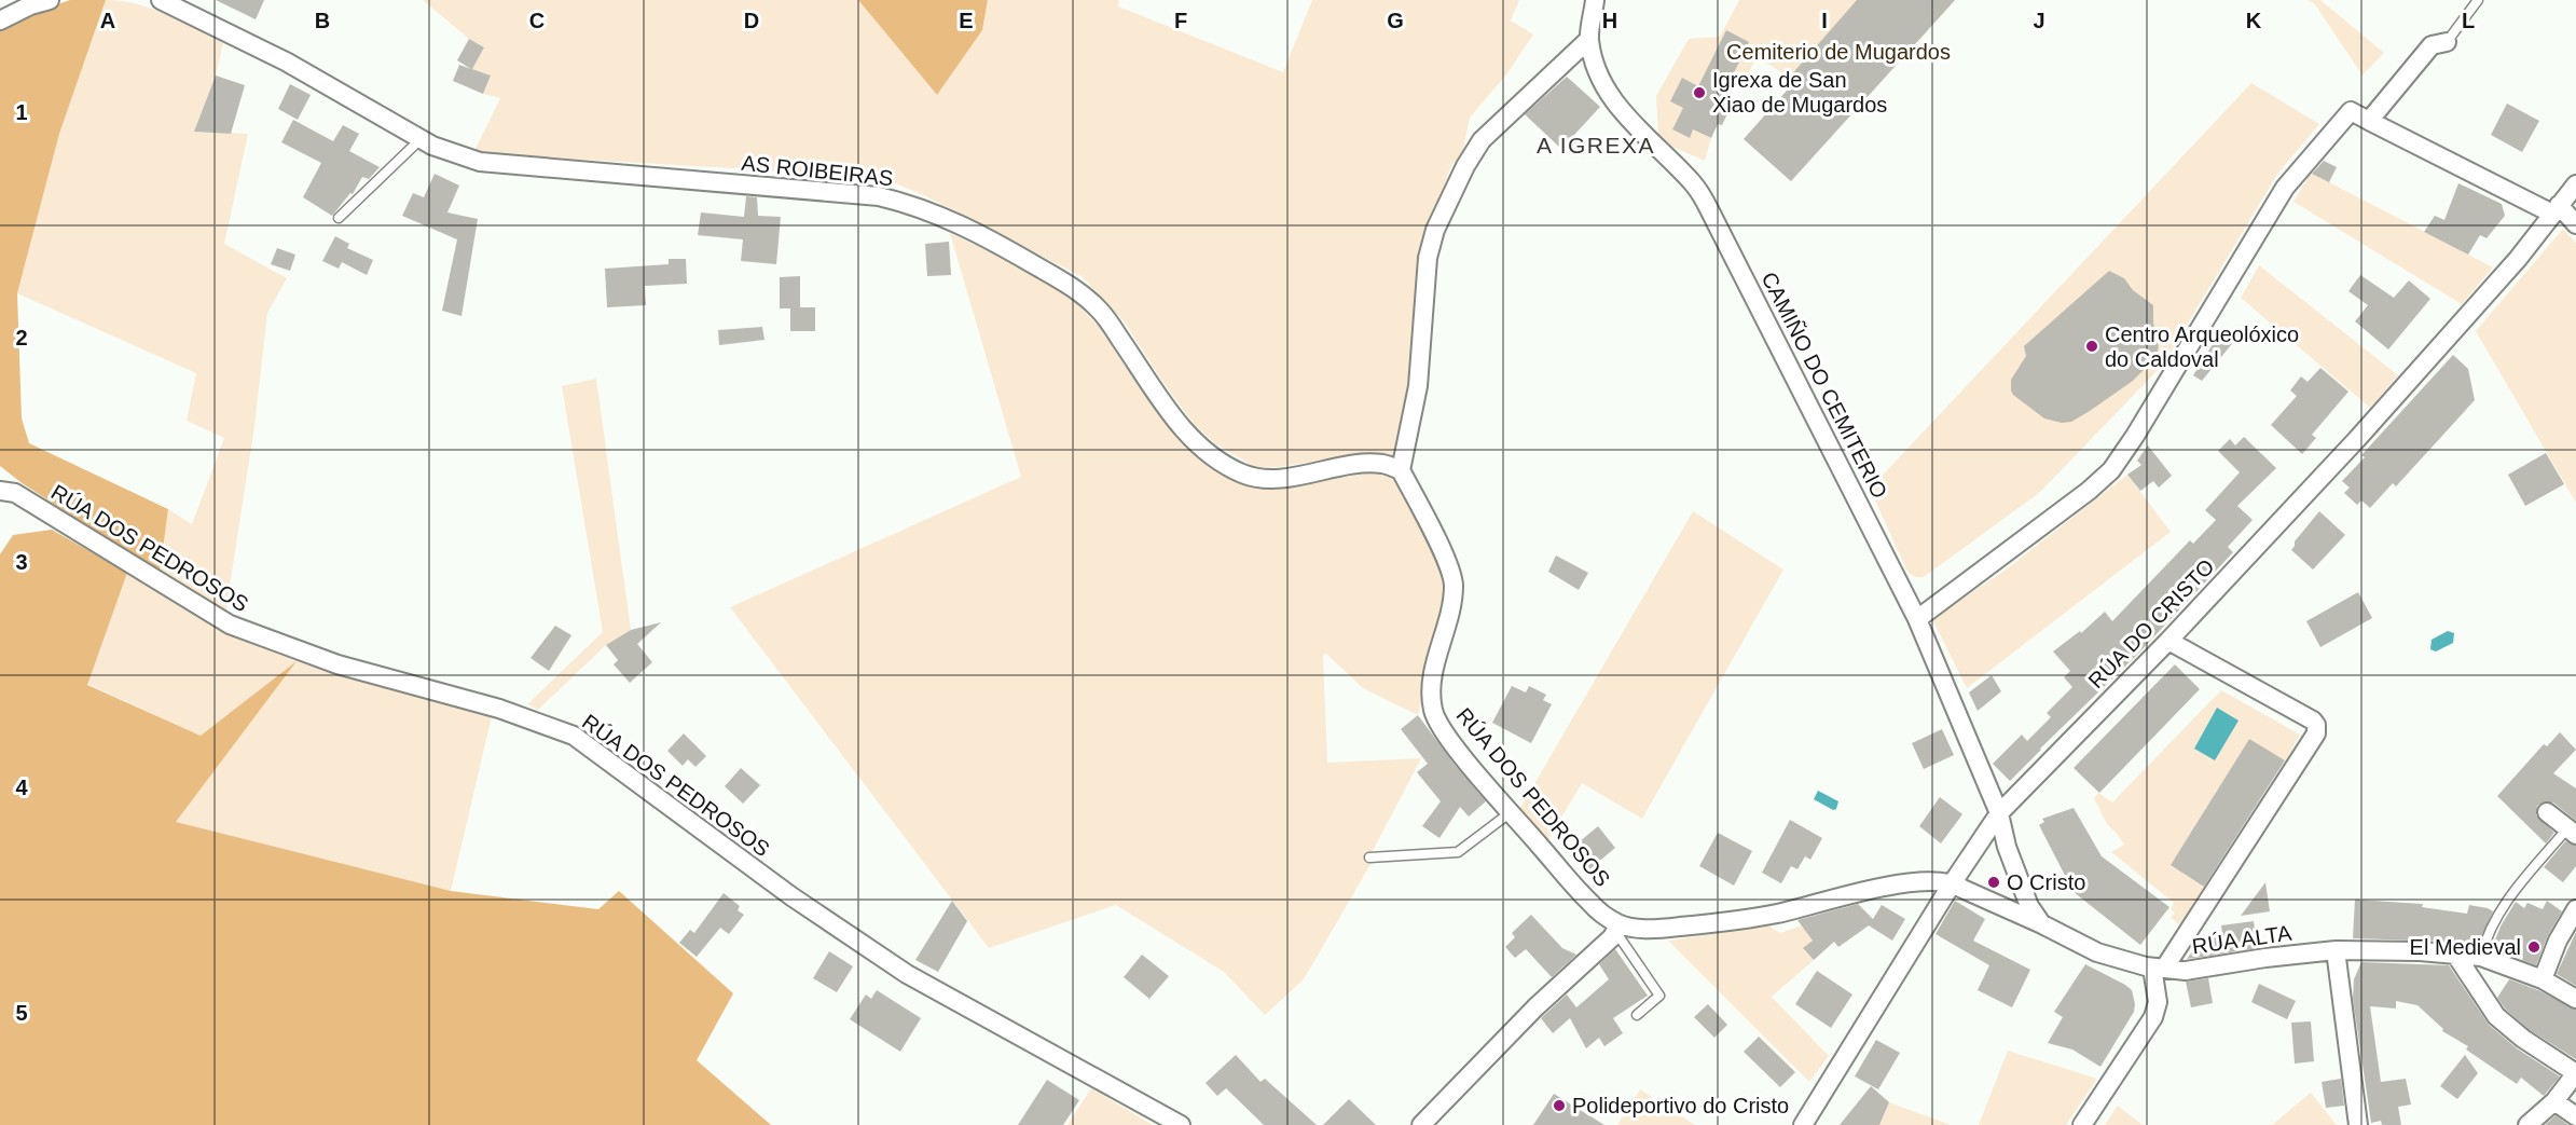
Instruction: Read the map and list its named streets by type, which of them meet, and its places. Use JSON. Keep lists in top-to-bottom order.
{
  "streets": {
    "street": [
      "AS ROIBEIRAS",
      "CAMIÑO DO CEMITERIO",
      "RÚA DOS PEDROSOS",
      "RÚA DO CRISTO",
      "RÚA ALTA"
    ]
  },
  "crossings": [
    ["AS ROIBEIRAS", "RÚA DOS PEDROSOS"],
    ["CAMIÑO DO CEMITERIO", "RÚA DO CRISTO"],
    ["RÚA DOS PEDROSOS", "RÚA DO CRISTO"],
    ["RÚA DOS PEDROSOS", "RÚA ALTA"],
    ["RÚA DO CRISTO", "RÚA ALTA"]
  ],
  "districts": ["A IGREXA"],
  "parks": ["Cemiterio de Mugardos"],
  "places": [
    "Igrexa de San Xiao de Mugardos",
    "Centro Arqueolóxico do Caldoval",
    "O Cristo",
    "El Medieval",
    "Polideportivo do Cristo"
  ],
  "grid": {
    "columns": [
      "A",
      "B",
      "C",
      "D",
      "E",
      "F",
      "G",
      "H",
      "I",
      "J",
      "K",
      "L"
    ],
    "rows": [
      "1",
      "2",
      "3",
      "4",
      "5"
    ]
  }
}
